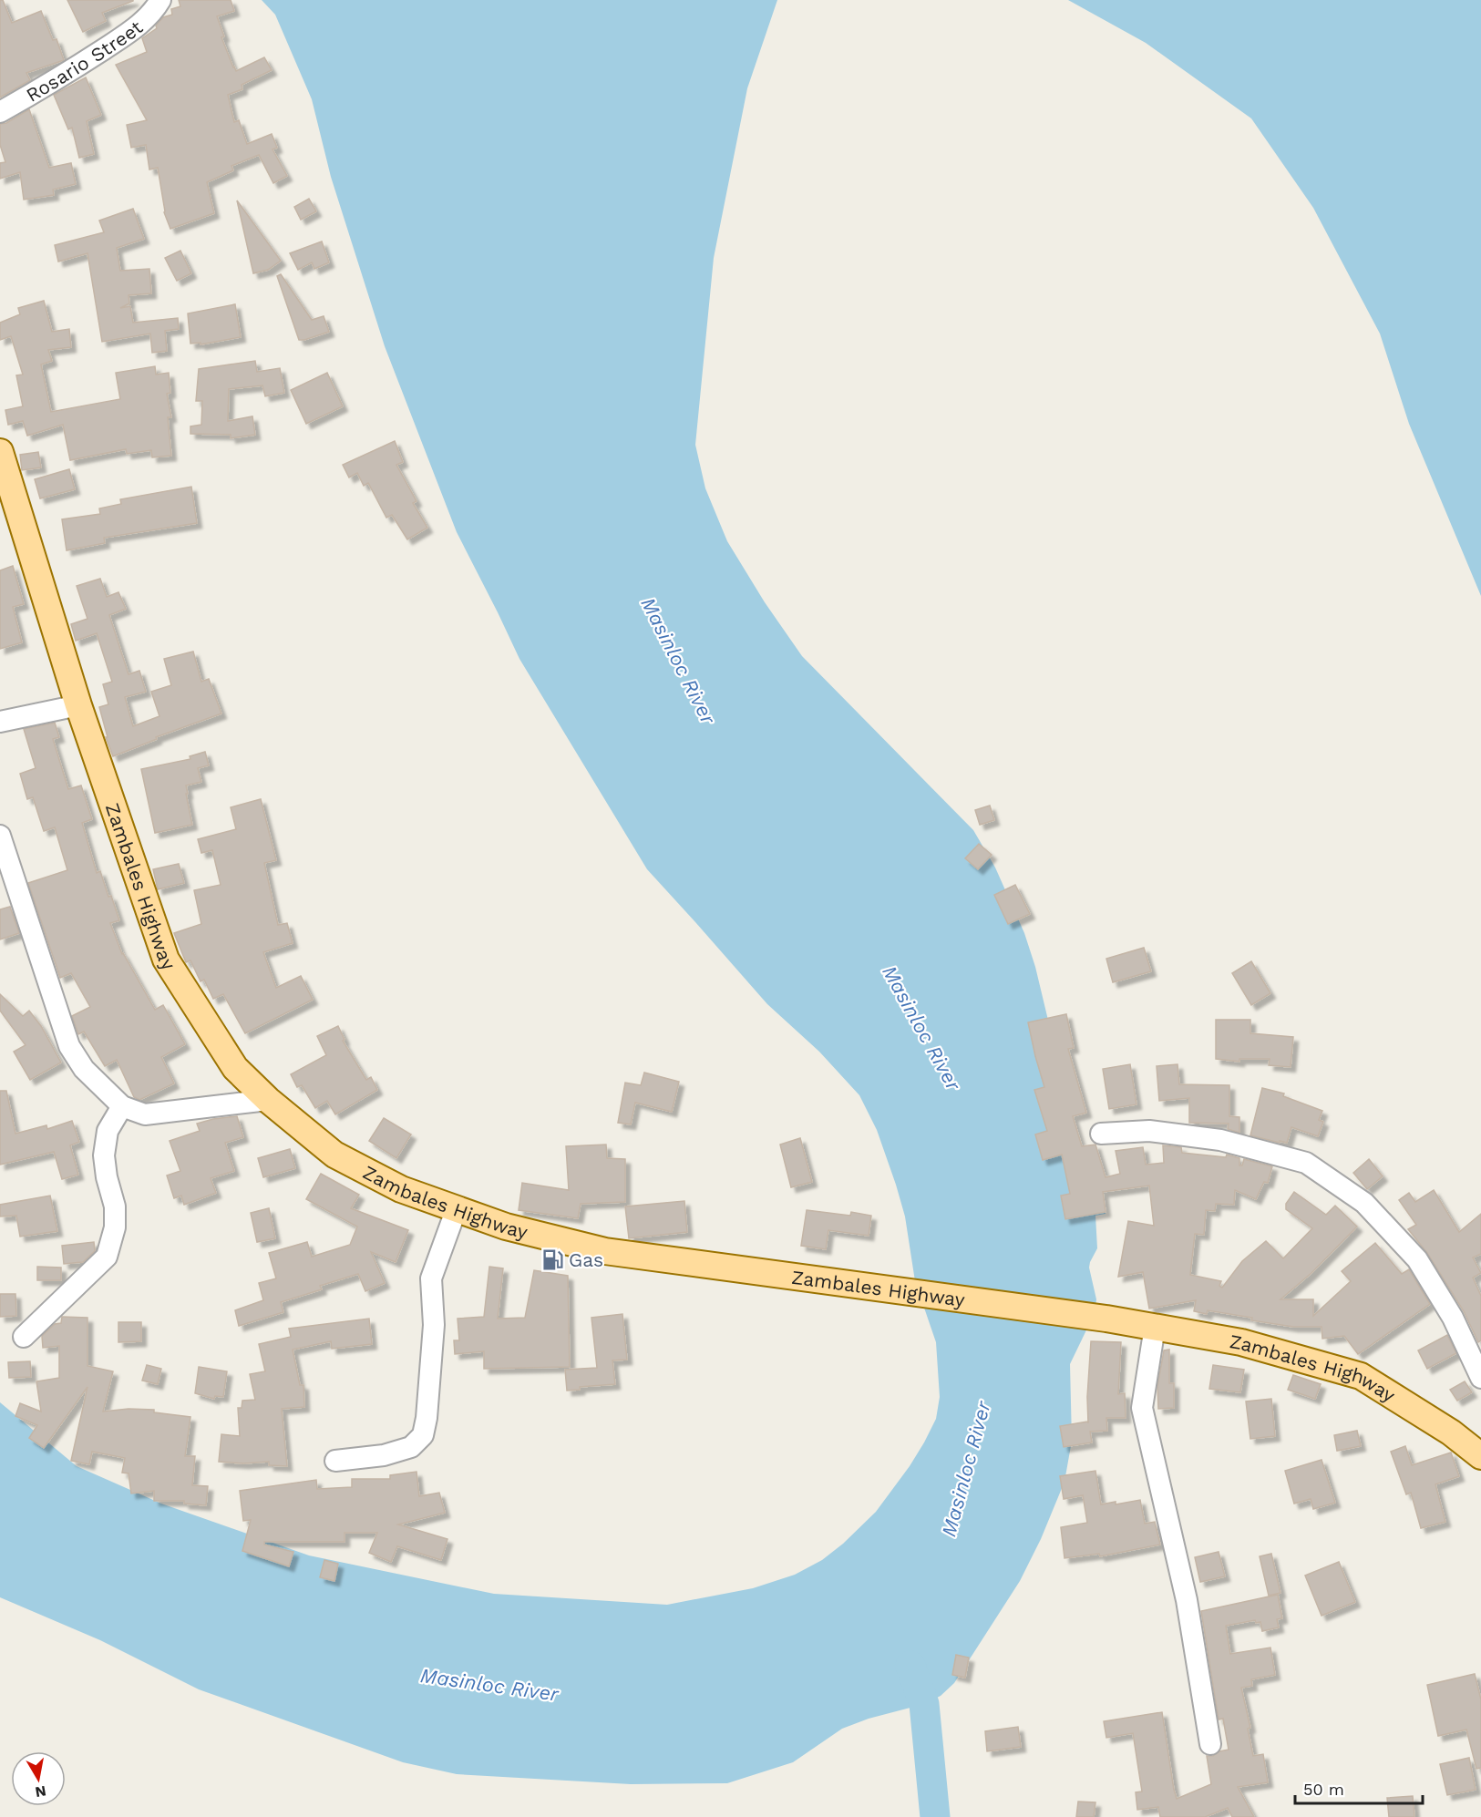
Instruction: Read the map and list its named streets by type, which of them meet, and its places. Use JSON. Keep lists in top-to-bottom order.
{
  "streets": {
    "main road": ["Zambales Highway"],
    "street": ["Rosario Street"]
  },
  "water": ["Masinloc River"],
  "places": {
    "fuel station": ["Gas"]
  },
  "scale_bar": "50 m",
  "north": "bottom"
}
